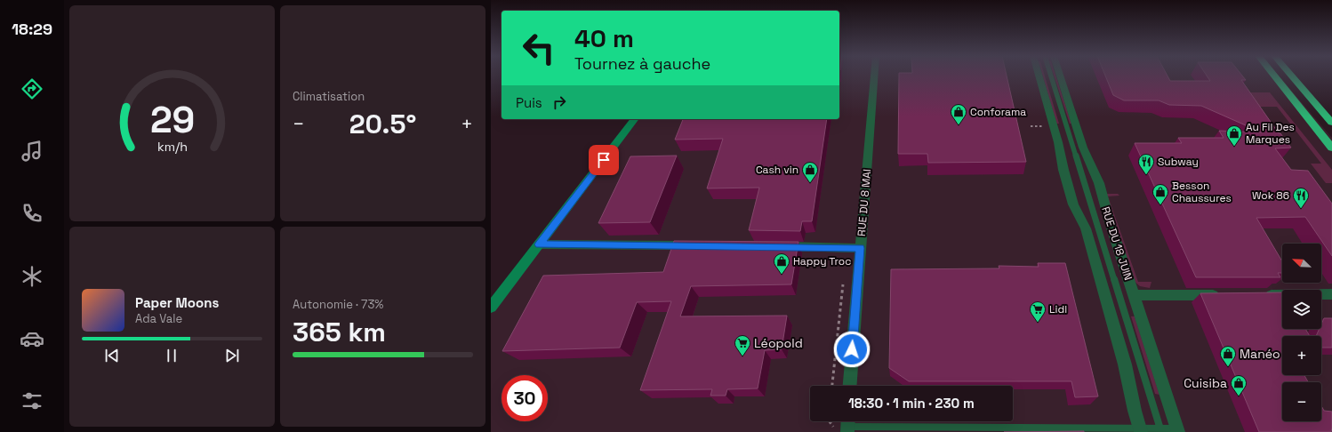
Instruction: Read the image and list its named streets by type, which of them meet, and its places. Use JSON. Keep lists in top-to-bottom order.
{
  "streets": {
    "street": ["RUE DU 8 MAI", "RUE DU 18 JUIN"]
  },
  "places": {
    "shop": [
      "Conforama",
      "Au Fil Des Marques",
      "Cash vin",
      "Besson Chaussures",
      "Happy Troc",
      "Manéo",
      "Cuisiba"
    ],
    "restaurant": ["Subway", "Wok 86"],
    "supermarket": ["Lidl", "Léopold"]
  },
  "north": "top left",
  "page": {
    "tabs": "18:29",
    "tile": [
      "Climatisation",
      ["Autonomie · 73%", "365 km"]
    ],
    "turn": ["40 m", "Tournez à gauche"],
    "then": "Puis",
    "heat": ["−", "20.5°", "+"],
    "map_buttons": ["+", "−"],
    "song": ["Paper Moons", "Ada Vale"],
    "limit": "30",
    "trip": "18:30 · 1 min · 230 m",
    "gauge": ["29", "km/h"]
  }
}
